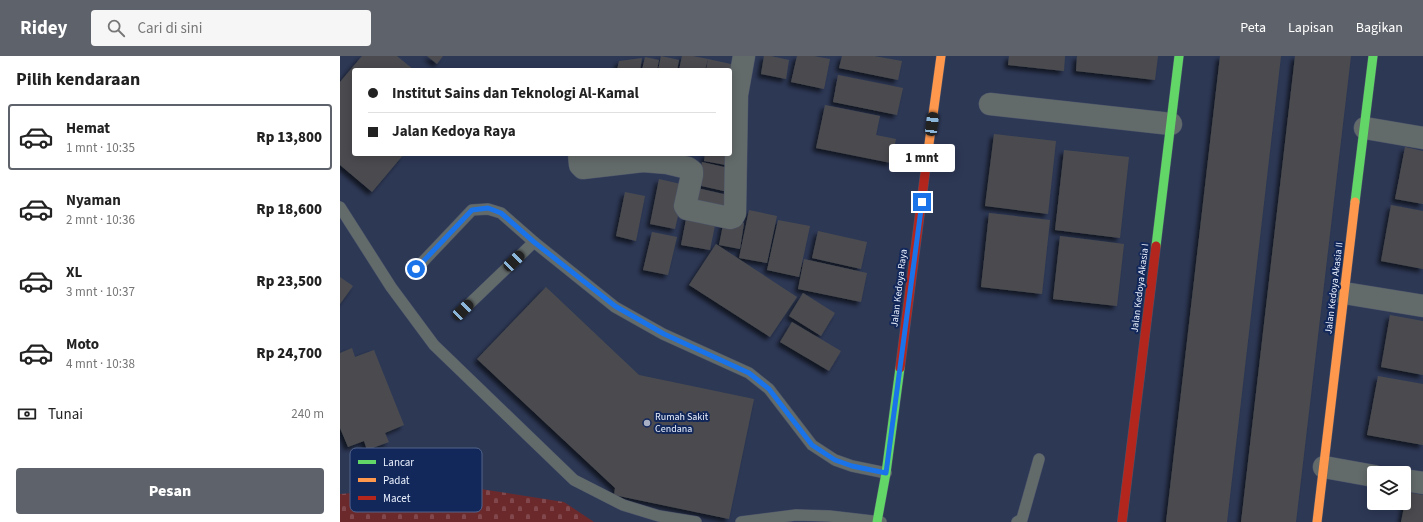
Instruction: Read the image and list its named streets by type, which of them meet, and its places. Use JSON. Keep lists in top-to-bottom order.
{
  "streets": {
    "street": ["Jalan Kedoya Raya", "Jalan Kedoya Akasia I", "Jalan Kedoya Akasia II"]
  },
  "places": ["Rumah Sakit Cendana"],
  "legend": ["Lancar", "Padat", "Macet"],
  "page": {
    "header": "Ridey",
    "search": "Cari di sini",
    "nav": ["Peta", "Lapisan", "Bagikan"],
    "heading": "Pilih kendaraan",
    "banner": ["Institut Sains dan Teknologi Al-Kamal", "Jalan Kedoya Raya"],
    "list": [
      {
        "name": "Hemat",
        "note": "1 mnt · 10:35",
        "value": "Rp 13,800"
      },
      {
        "name": "Nyaman",
        "note": "2 mnt · 10:36",
        "value": "Rp 18,600"
      },
      {
        "name": "XL",
        "note": "3 mnt · 10:37",
        "value": "Rp 23,500"
      },
      {
        "name": "Moto",
        "note": "4 mnt · 10:38",
        "value": "Rp 24,700"
      }
    ],
    "bubble": "1 mnt",
    "pay": ["Tunai", "240 m"],
    "buttons": "Pesan"
  }
}
